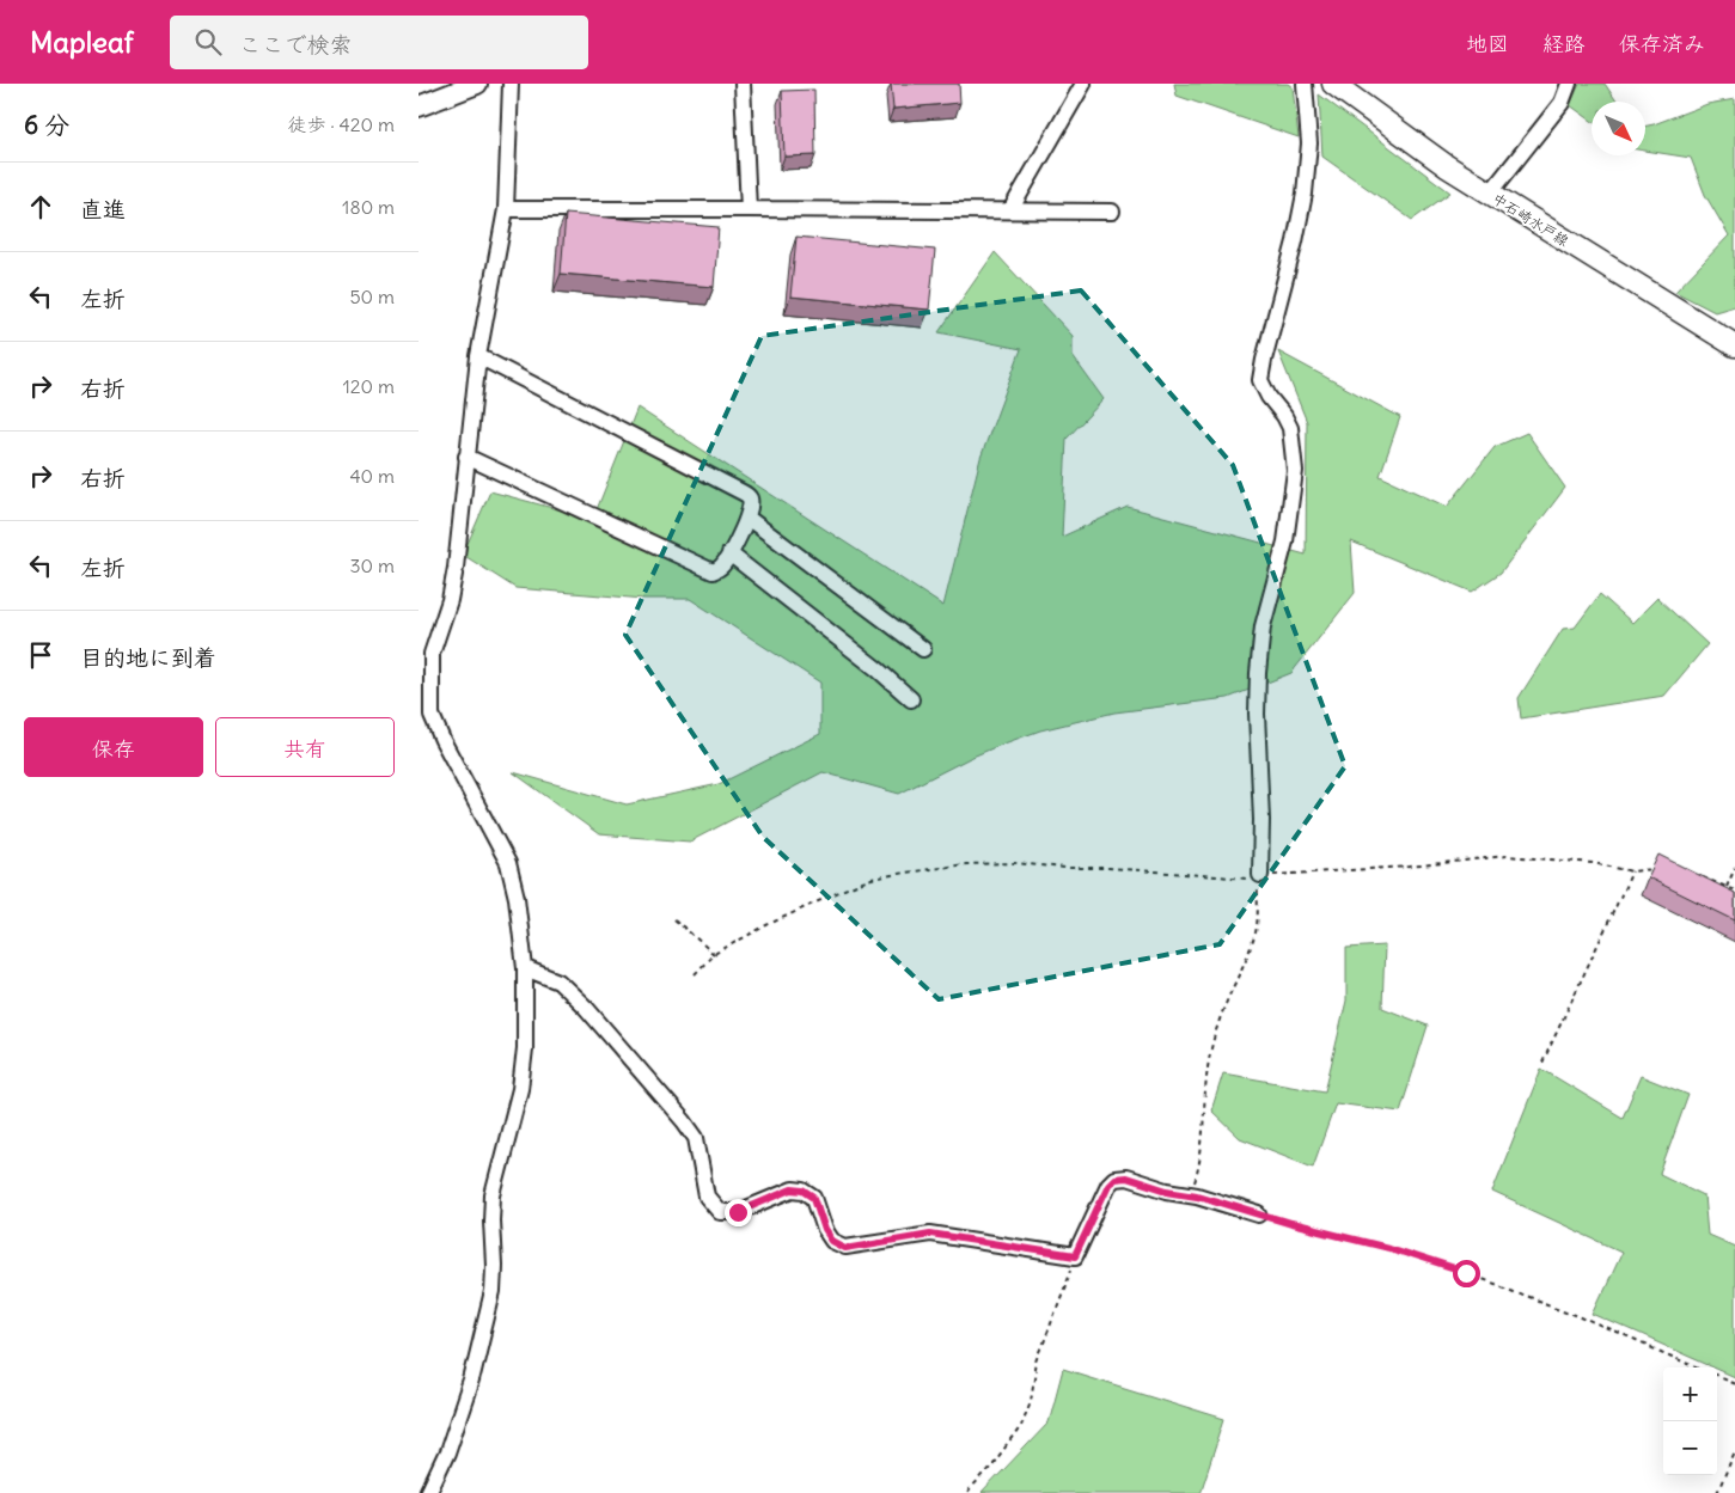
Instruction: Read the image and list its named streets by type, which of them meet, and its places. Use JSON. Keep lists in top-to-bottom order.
{
  "streets": {
    "main road": ["中石崎水戸線"]
  },
  "north": "bottom right",
  "page": {
    "header": "Mapleaf",
    "search": "ここで検索",
    "nav": ["地図", "経路", "保存済み"],
    "heading": ["6 分", "徒歩 · 420 m"],
    "list": [
      ["直進", "180 m"],
      ["左折", "50 m"],
      ["右折", "120 m"],
      ["右折", "40 m"],
      ["左折", "30 m"],
      "目的地に到着"
    ],
    "buttons": ["保存", "共有"],
    "map_buttons": ["+", "−"]
  }
}
